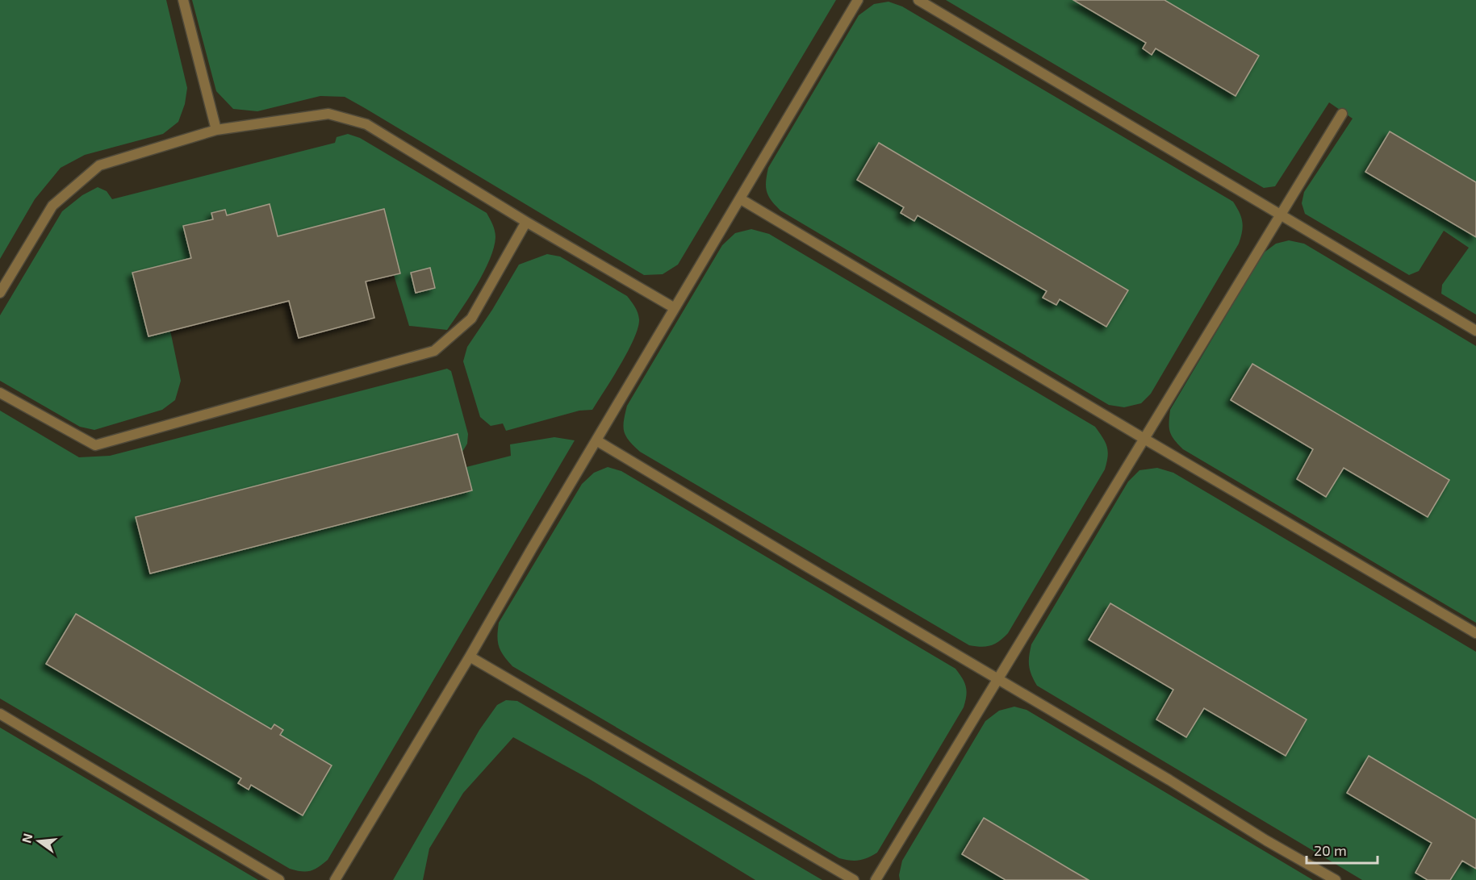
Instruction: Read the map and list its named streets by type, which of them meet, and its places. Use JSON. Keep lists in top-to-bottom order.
{
  "scale_bar": "20 m",
  "north": "left"
}
